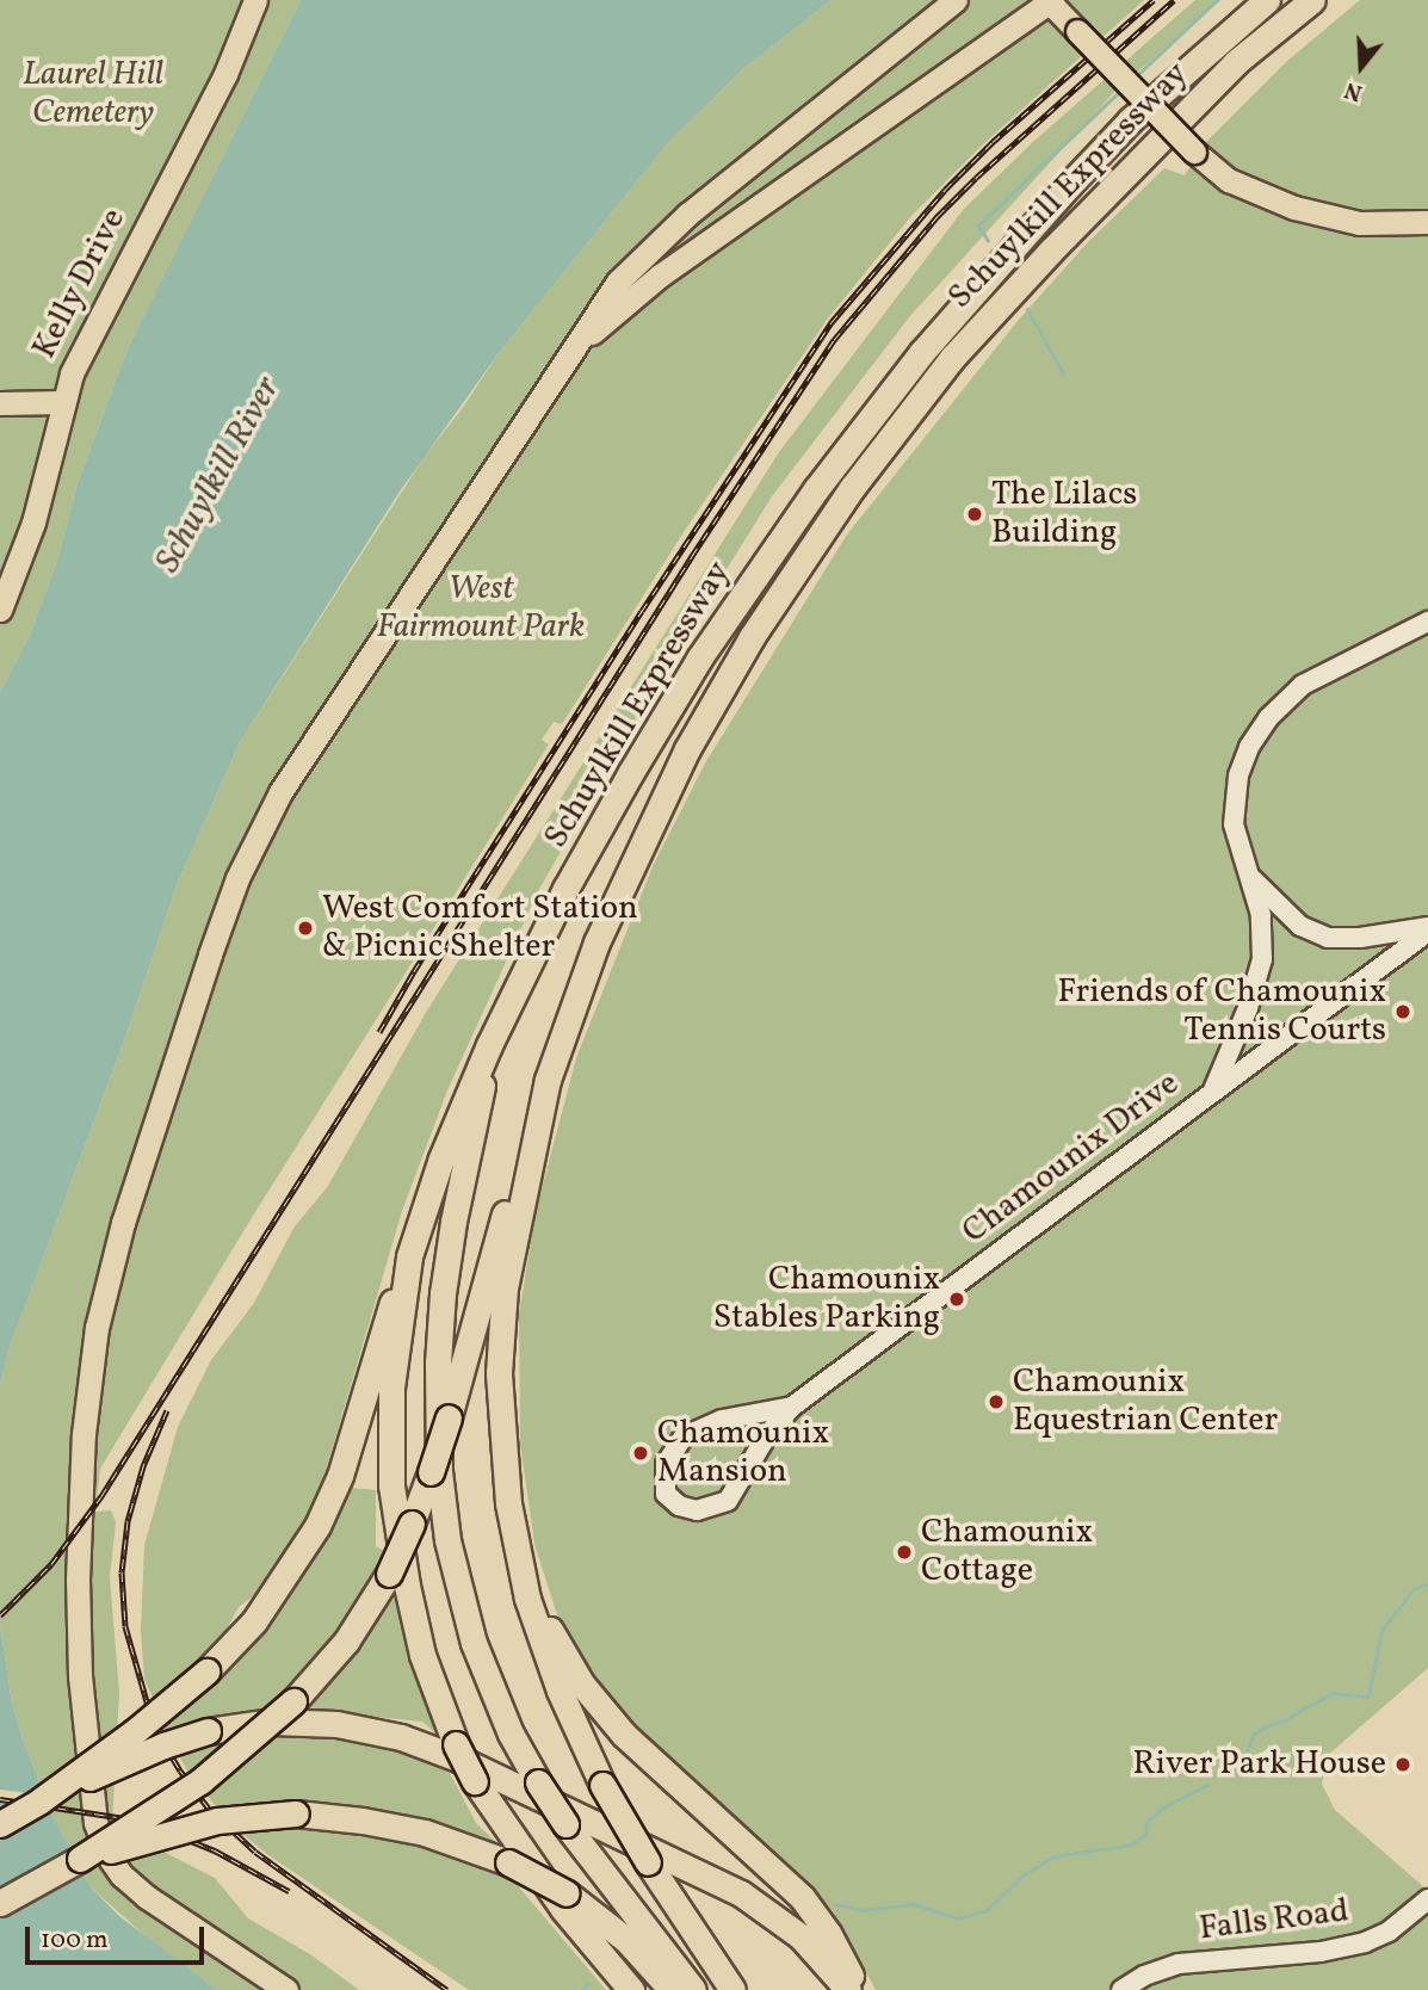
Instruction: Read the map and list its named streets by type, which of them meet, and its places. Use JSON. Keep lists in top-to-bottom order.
{
  "streets": {
    "highway": ["Schuylkill Expressway"],
    "main road": ["Kelly Drive"],
    "street": ["Chamounix Drive", "Falls Road"]
  },
  "water": ["Schuylkill River"],
  "parks": ["Laurel Hill Cemetery", "West Fairmount Park"],
  "places": [
    "The Lilacs Building",
    "West Comfort Station & Picnic Shelter",
    "Friends of Chamounix Tennis Courts",
    "Chamounix Stables Parking",
    "Chamounix Equestrian Center",
    "Chamounix Mansion",
    "Chamounix Cottage",
    "River Park House"
  ],
  "scale_bar": "100 m",
  "north": "bottom"
}
